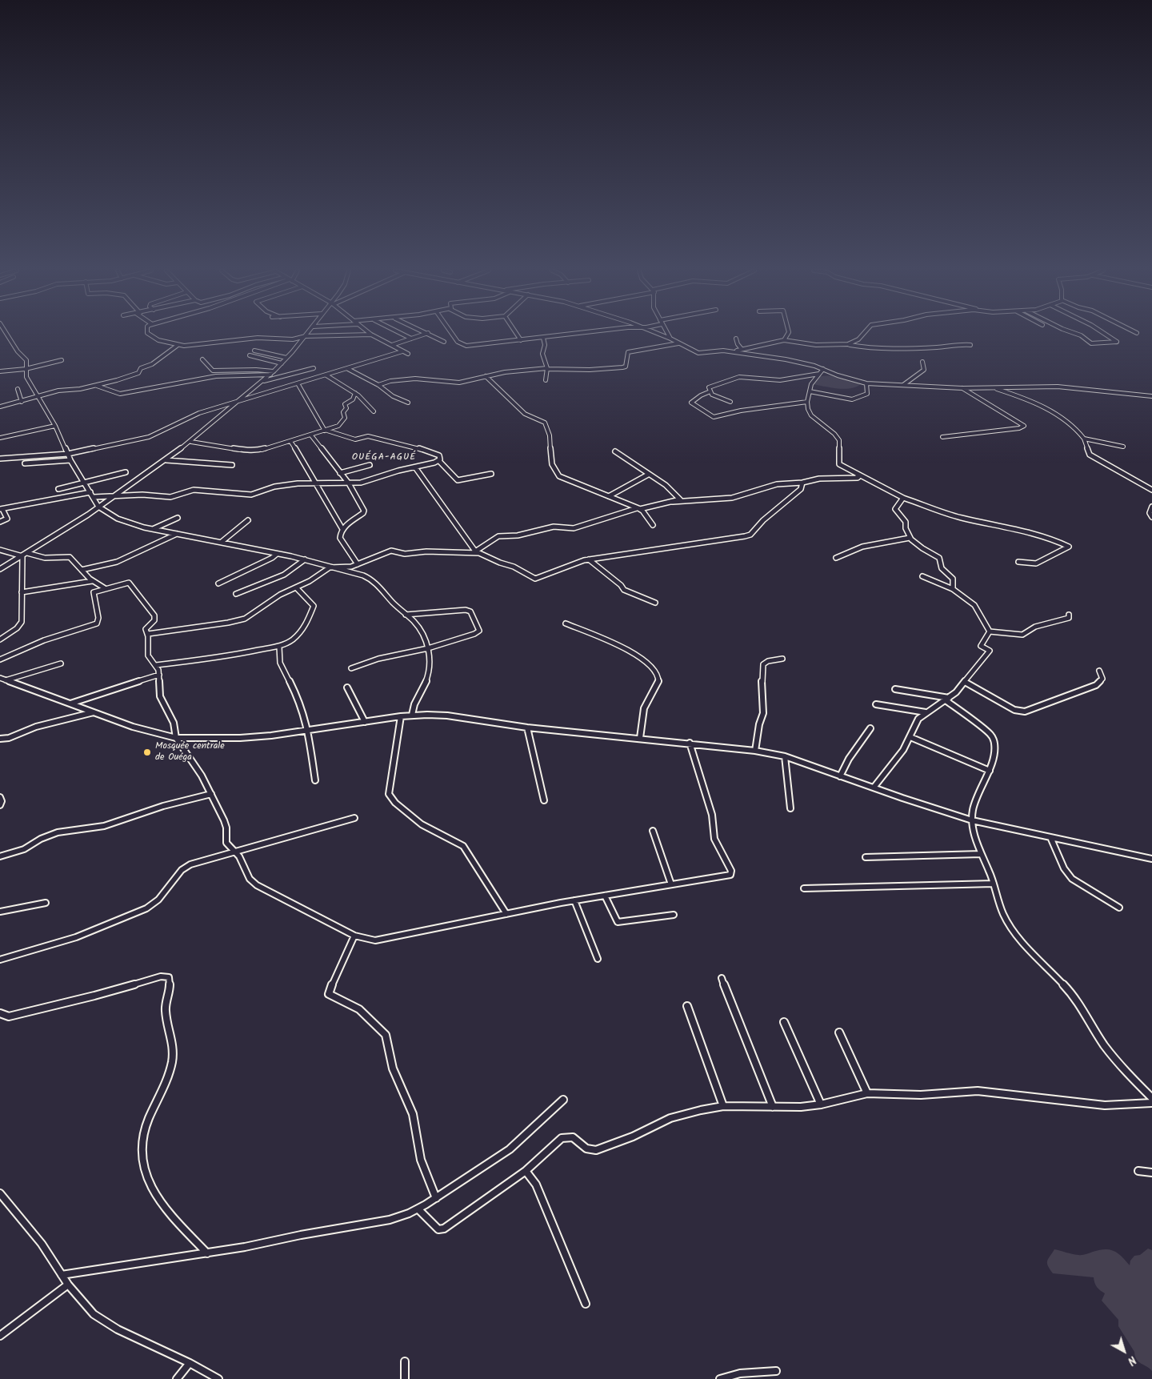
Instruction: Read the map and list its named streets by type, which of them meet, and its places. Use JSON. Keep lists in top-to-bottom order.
{
  "districts": ["OUÉGA-AGUÉ"],
  "places": ["Mosquée centrale de Ouéga"],
  "north": "bottom right"
}
